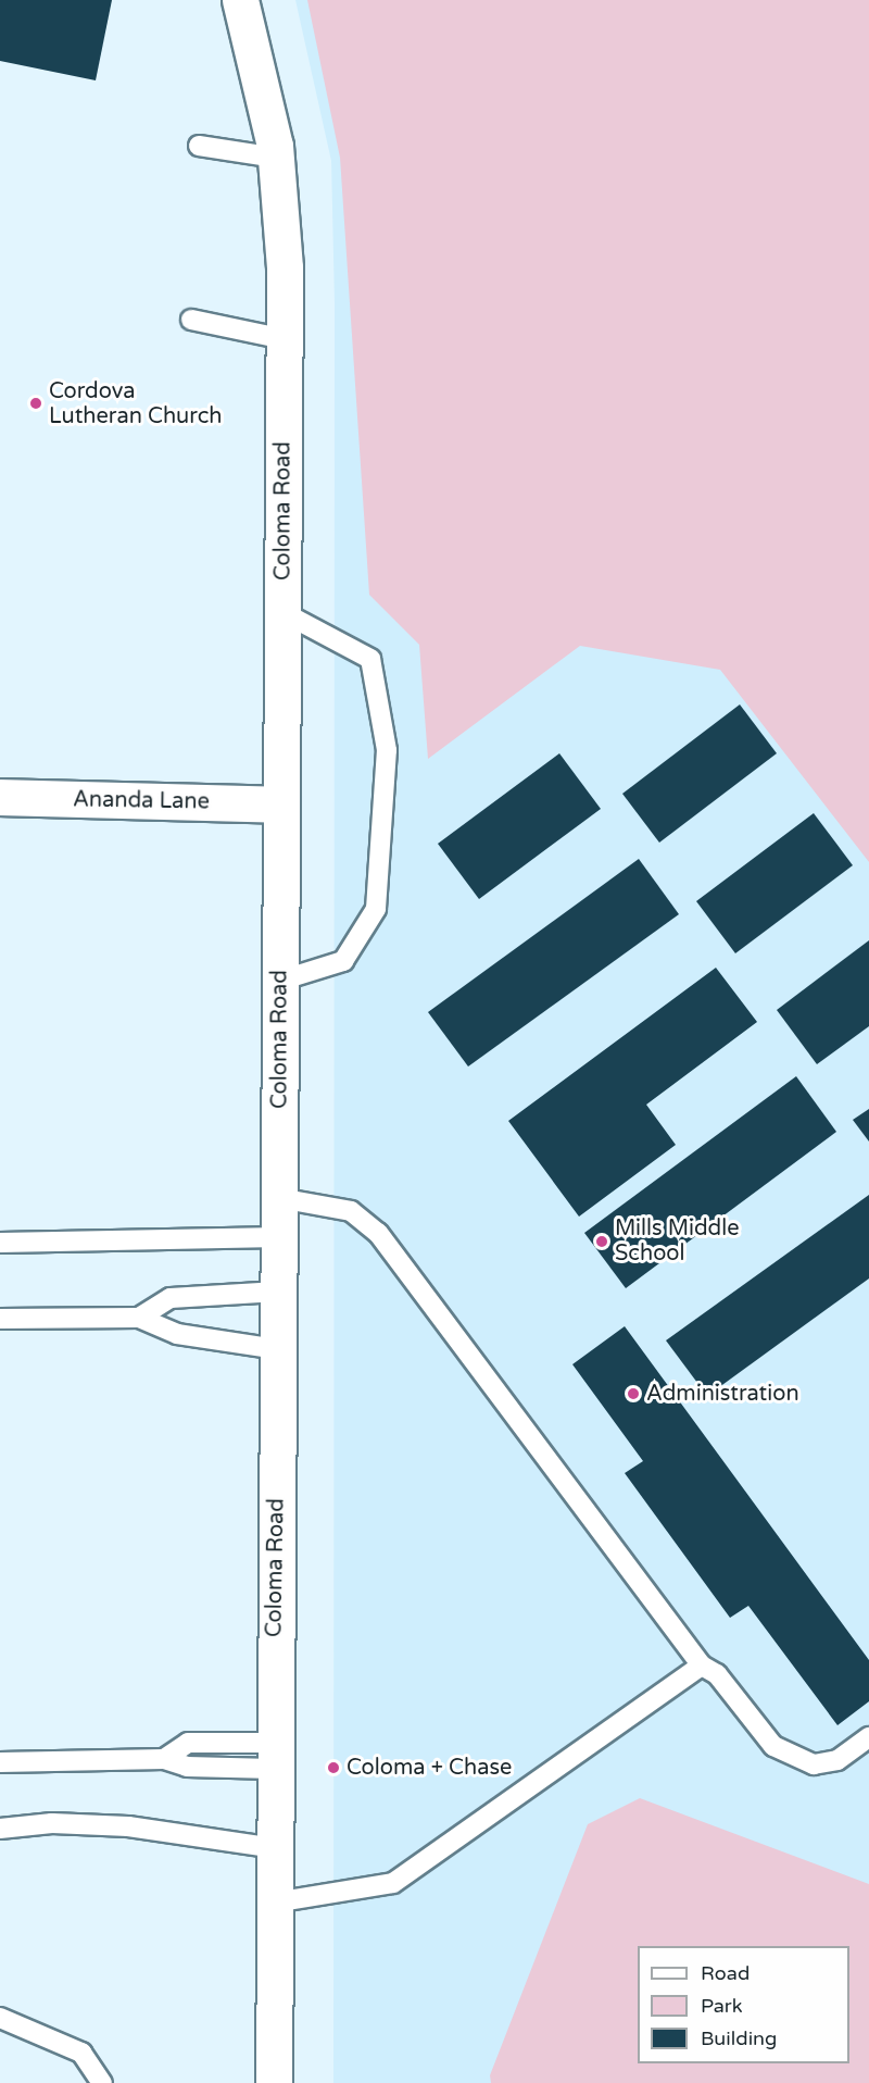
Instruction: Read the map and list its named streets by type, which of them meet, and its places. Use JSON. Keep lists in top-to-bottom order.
{
  "streets": {
    "main road": ["Coloma Road", "Ananda Lane"]
  },
  "crossings": [
    ["Coloma Road", "Ananda Lane"]
  ],
  "places": [
    "Cordova Lutheran Church",
    "Mills Middle School",
    "Administration",
    "Coloma + Chase"
  ],
  "legend": ["Road", "Park", "Building"]
}
